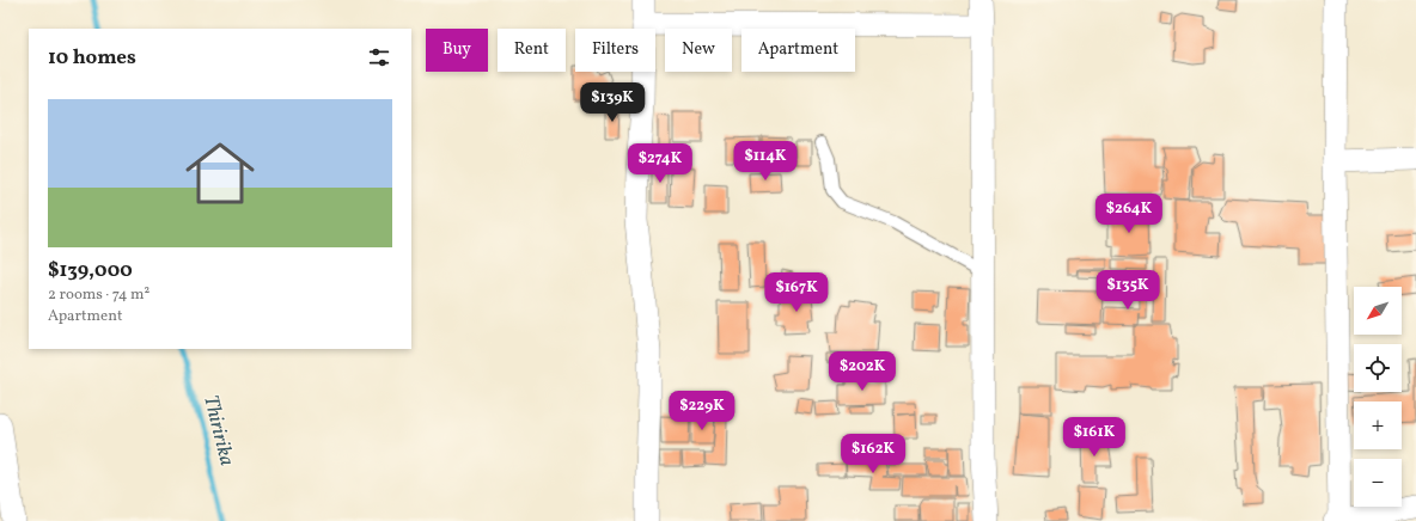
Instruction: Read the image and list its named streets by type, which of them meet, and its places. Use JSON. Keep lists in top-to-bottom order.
{
  "water": ["Thiririka"],
  "north": "bottom left",
  "page": {
    "chip": [
      "Buy",
      "Rent",
      "Filters",
      "New",
      "Apartment"
    ],
    "heading": "10 homes",
    "price": [
      "$139K",
      "$114K",
      "$274K",
      "$264K",
      "$135K",
      "$167K",
      "$202K",
      "$229K",
      "$161K",
      "$162K"
    ],
    "list": [
      {
        "name": "$139,000",
        "note": "2 rooms · 74 m² · Apartment"
      }
    ],
    "map_buttons": ["+", "−"]
  }
}
